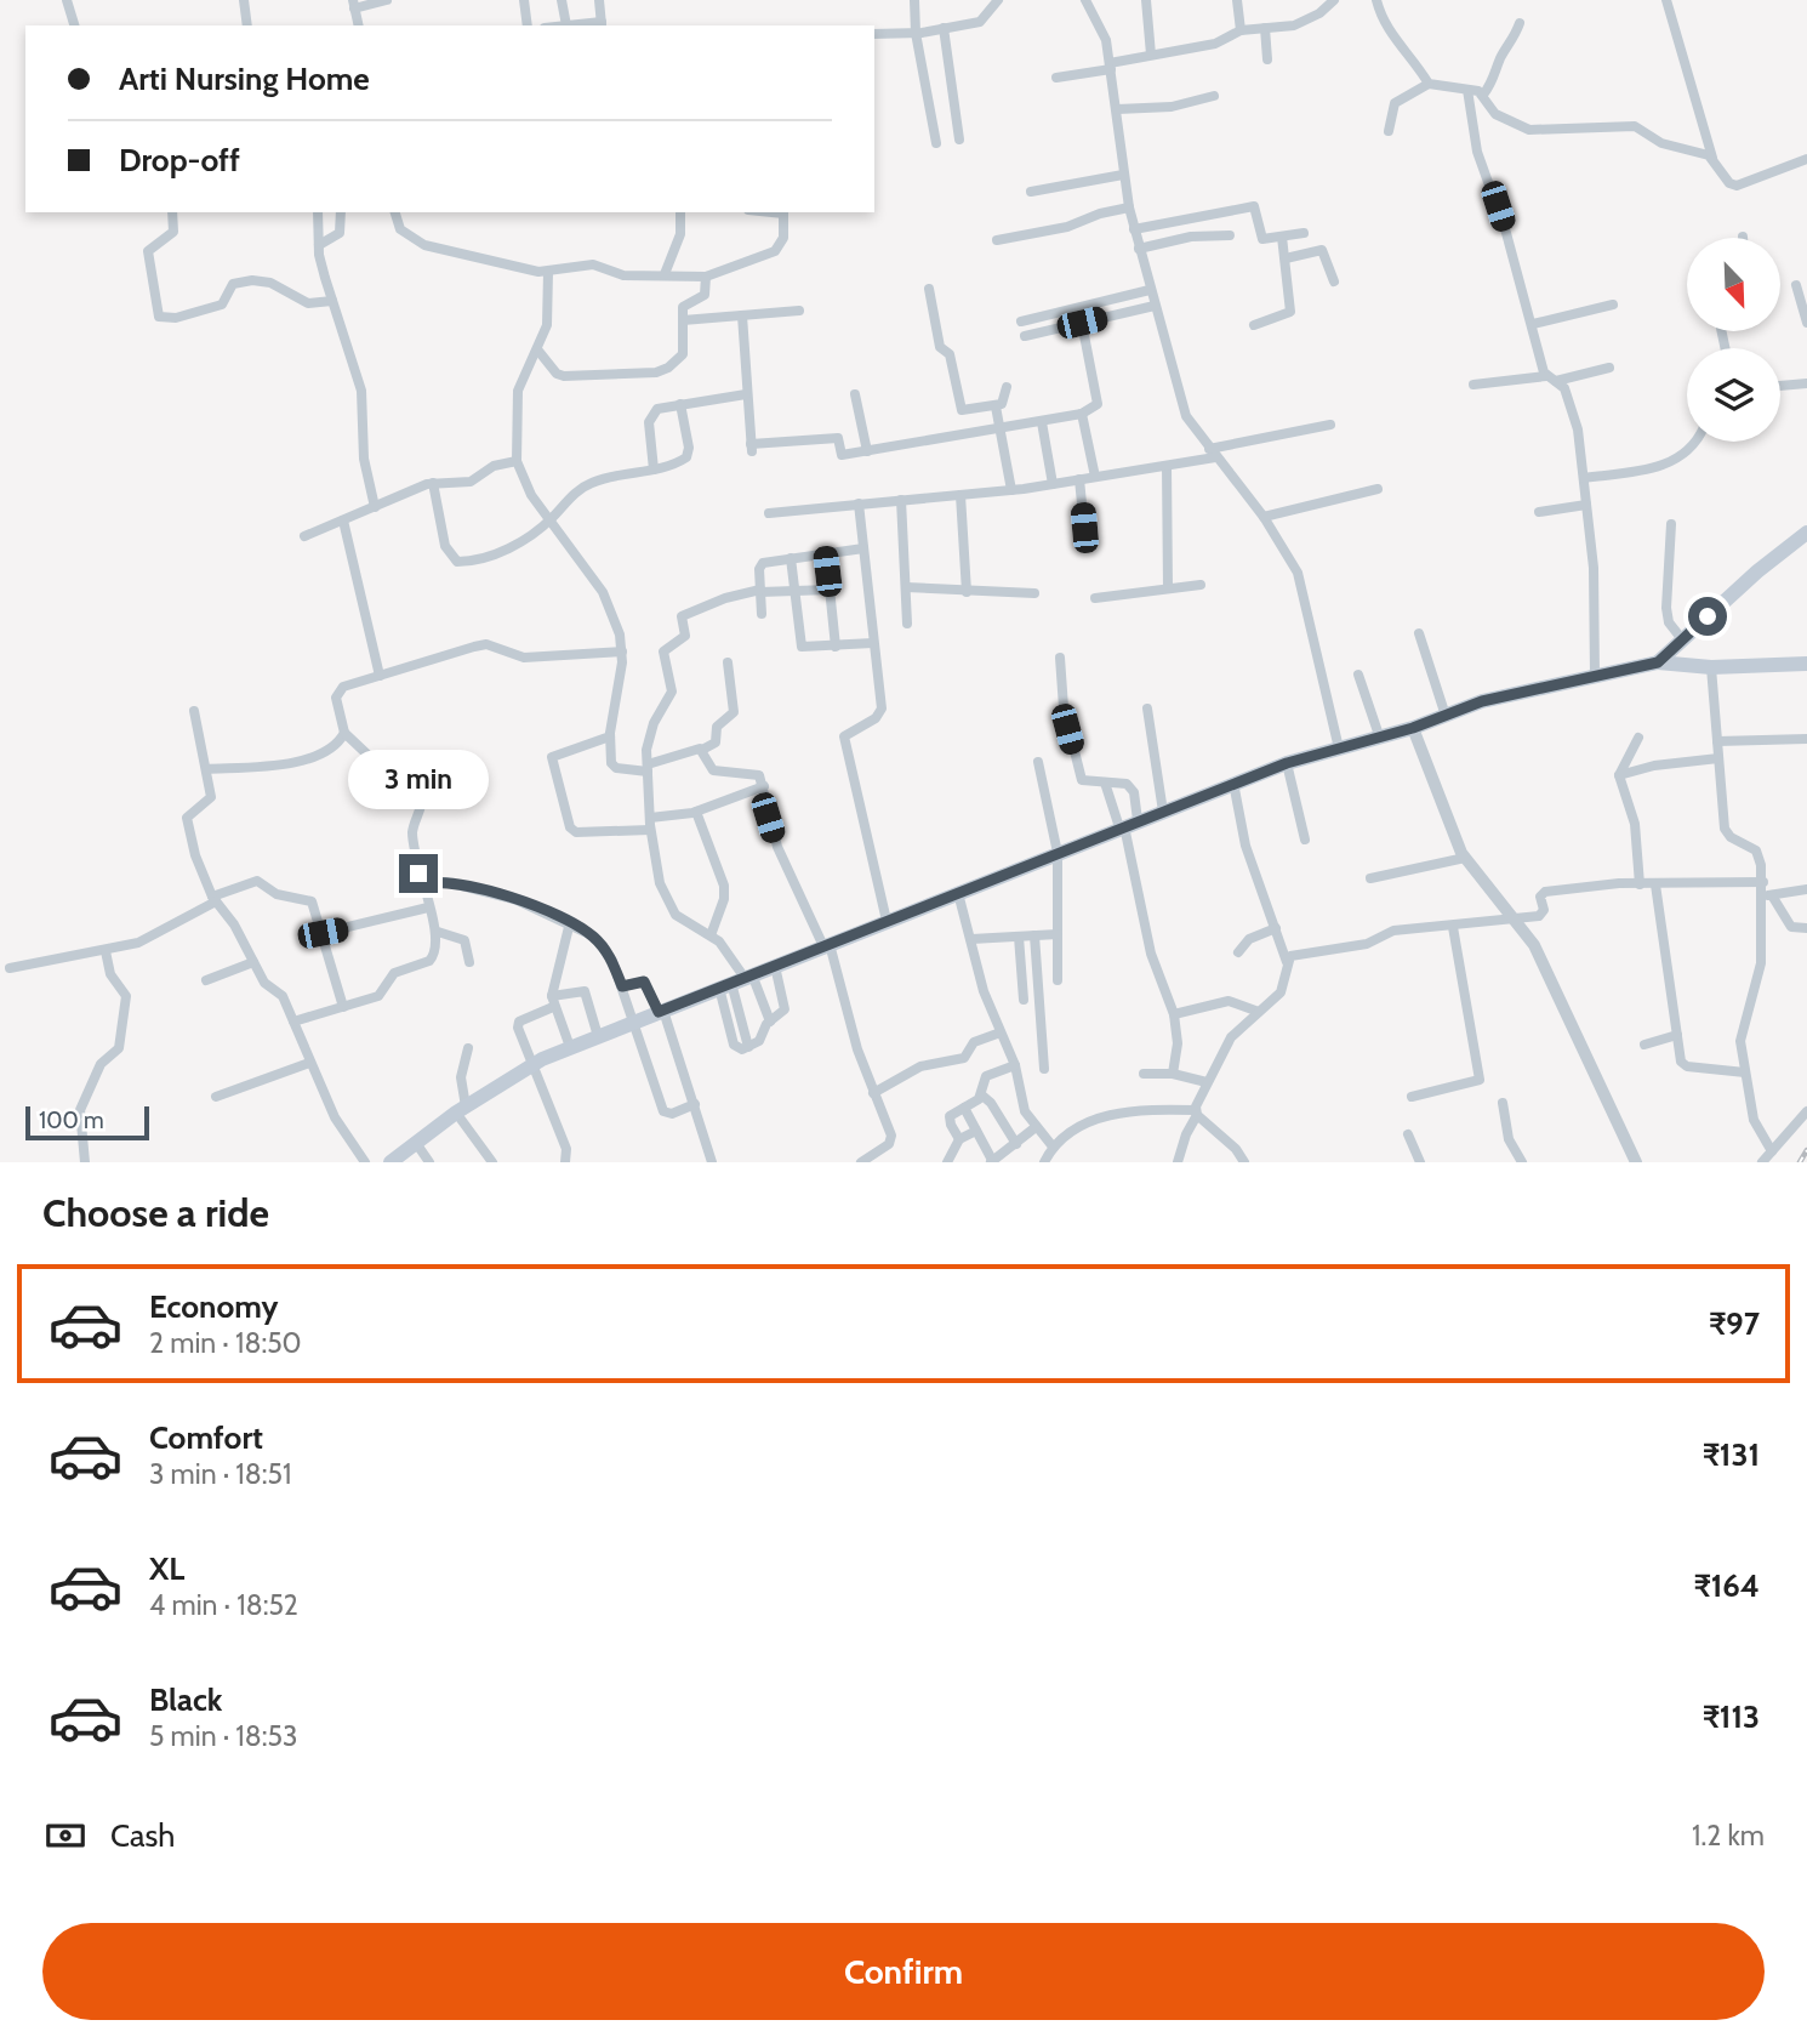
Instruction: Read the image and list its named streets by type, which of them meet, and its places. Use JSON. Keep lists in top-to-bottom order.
{
  "scale_bar": "100 m",
  "north": "bottom right",
  "page": {
    "banner": ["Arti Nursing Home", "Drop-off"],
    "bubble": "3 min",
    "scale": "100 m",
    "heading": "Choose a ride",
    "list": [
      {
        "name": "Economy",
        "note": "2 min · 18:50",
        "value": "₹97"
      },
      {
        "name": "Comfort",
        "note": "3 min · 18:51",
        "value": "₹131"
      },
      {
        "name": "XL",
        "note": "4 min · 18:52",
        "value": "₹164"
      },
      {
        "name": "Black",
        "note": "5 min · 18:53",
        "value": "₹113"
      }
    ],
    "pay": ["Cash", "1.2 km"],
    "buttons": "Confirm"
  }
}
